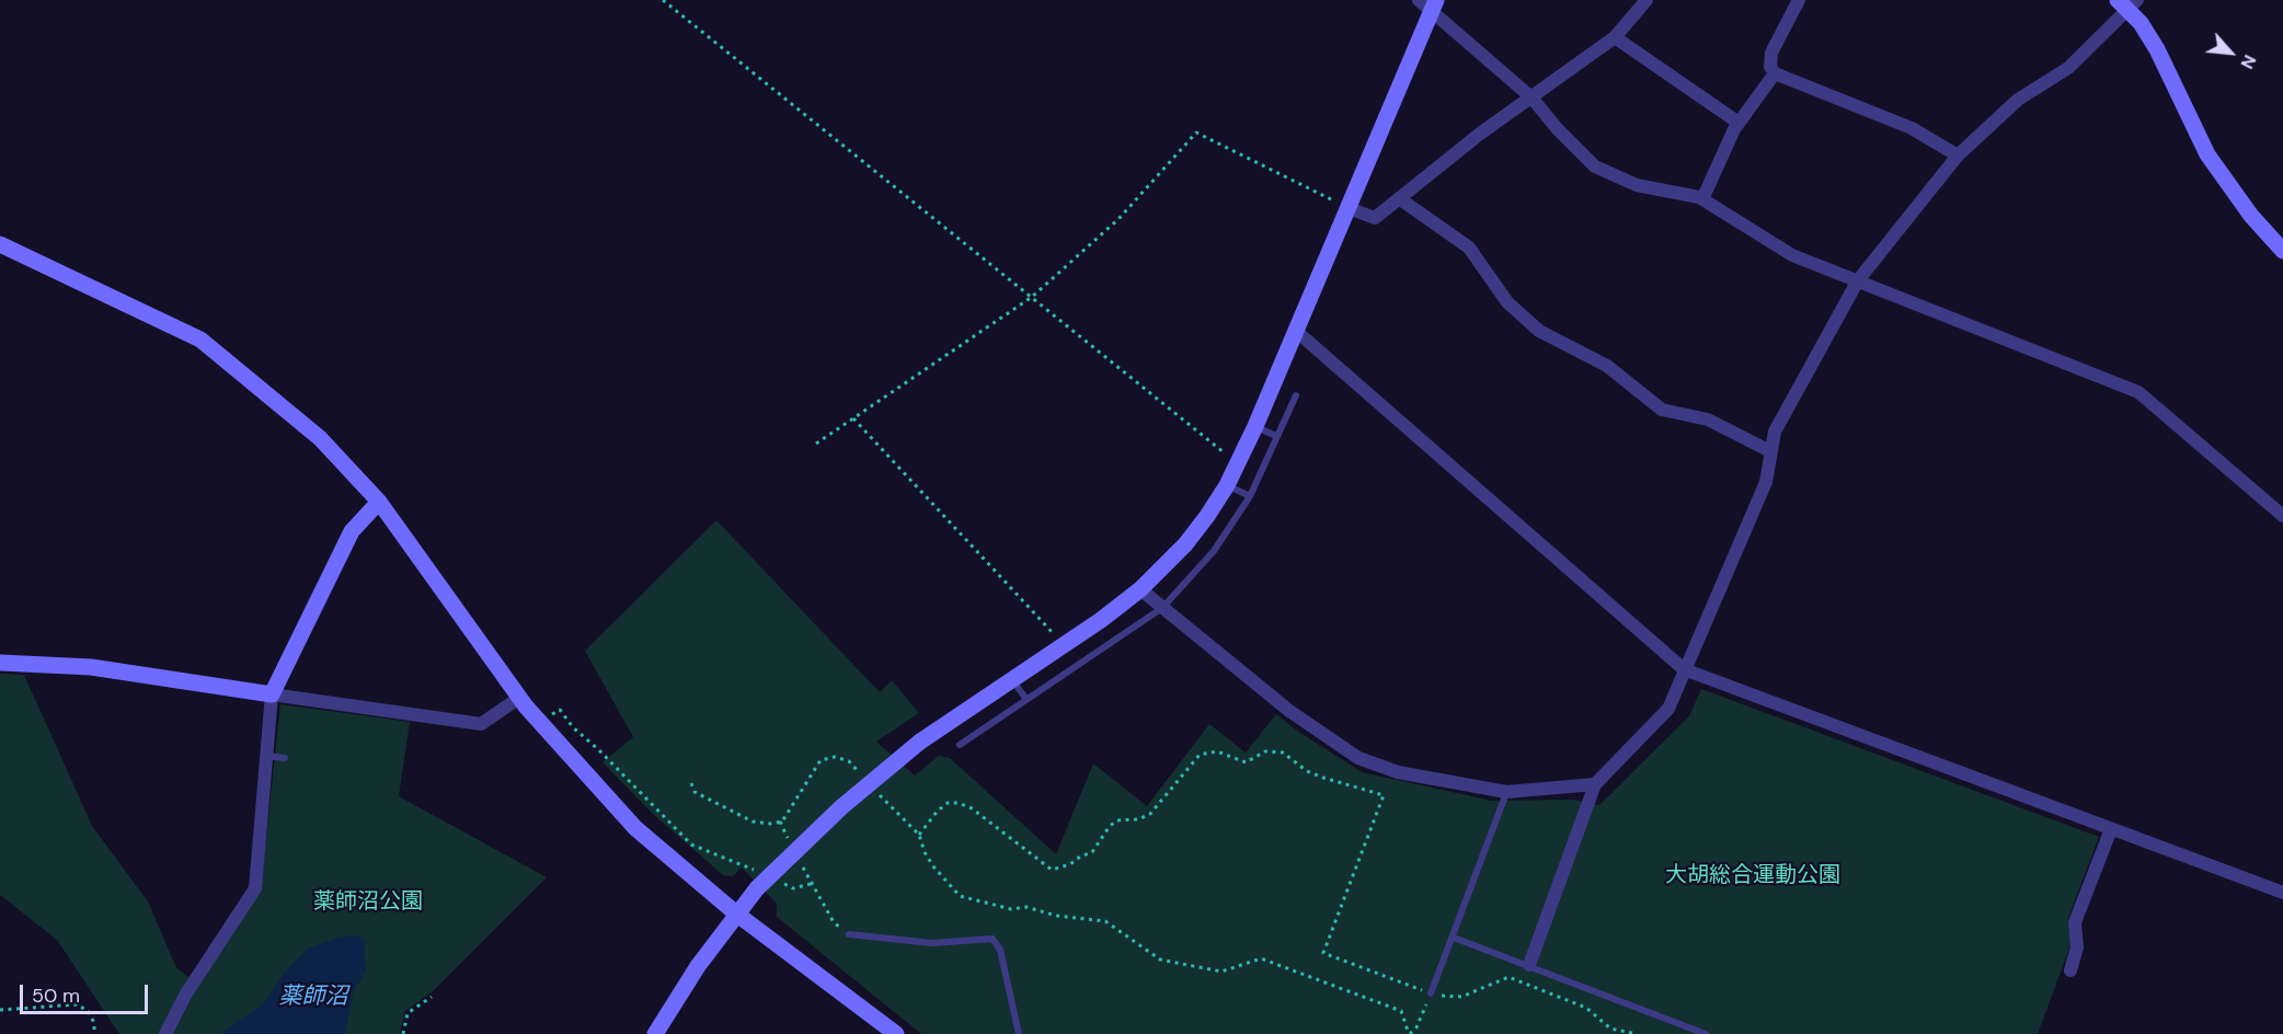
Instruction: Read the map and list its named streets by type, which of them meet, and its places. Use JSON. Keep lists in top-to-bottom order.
{
  "water": ["薬師沼"],
  "parks": ["大胡総合運動公園", "薬師沼公園"],
  "scale_bar": "50 m",
  "north": "bottom right"
}
